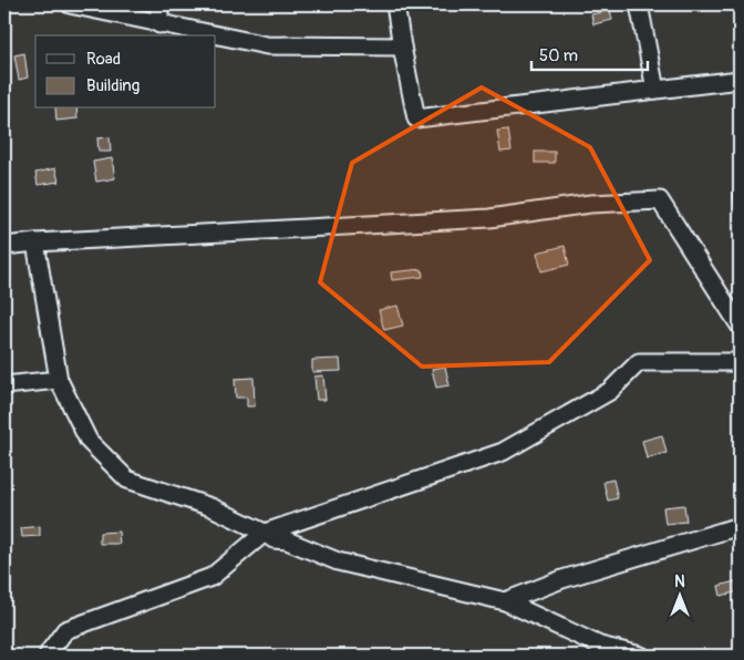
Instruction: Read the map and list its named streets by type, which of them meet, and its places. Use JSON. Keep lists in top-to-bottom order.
{
  "legend": ["Road", "Building"],
  "scale_bar": "50 m",
  "north": "top"
}
